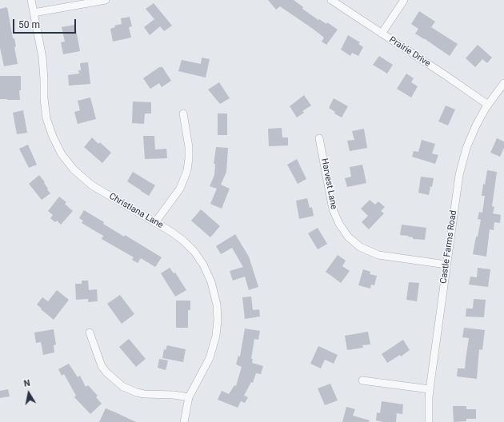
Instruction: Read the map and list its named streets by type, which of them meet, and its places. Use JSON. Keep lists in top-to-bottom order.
{
  "streets": {
    "street": [
      "Prairie Drive",
      "Harvest Lane",
      "Christiana Lane",
      "Castle Farms Road"
    ]
  },
  "crossings": [
    ["Prairie Drive", "Castle Farms Road"],
    ["Harvest Lane", "Castle Farms Road"]
  ],
  "scale_bar": "50 m",
  "north": "top"
}
